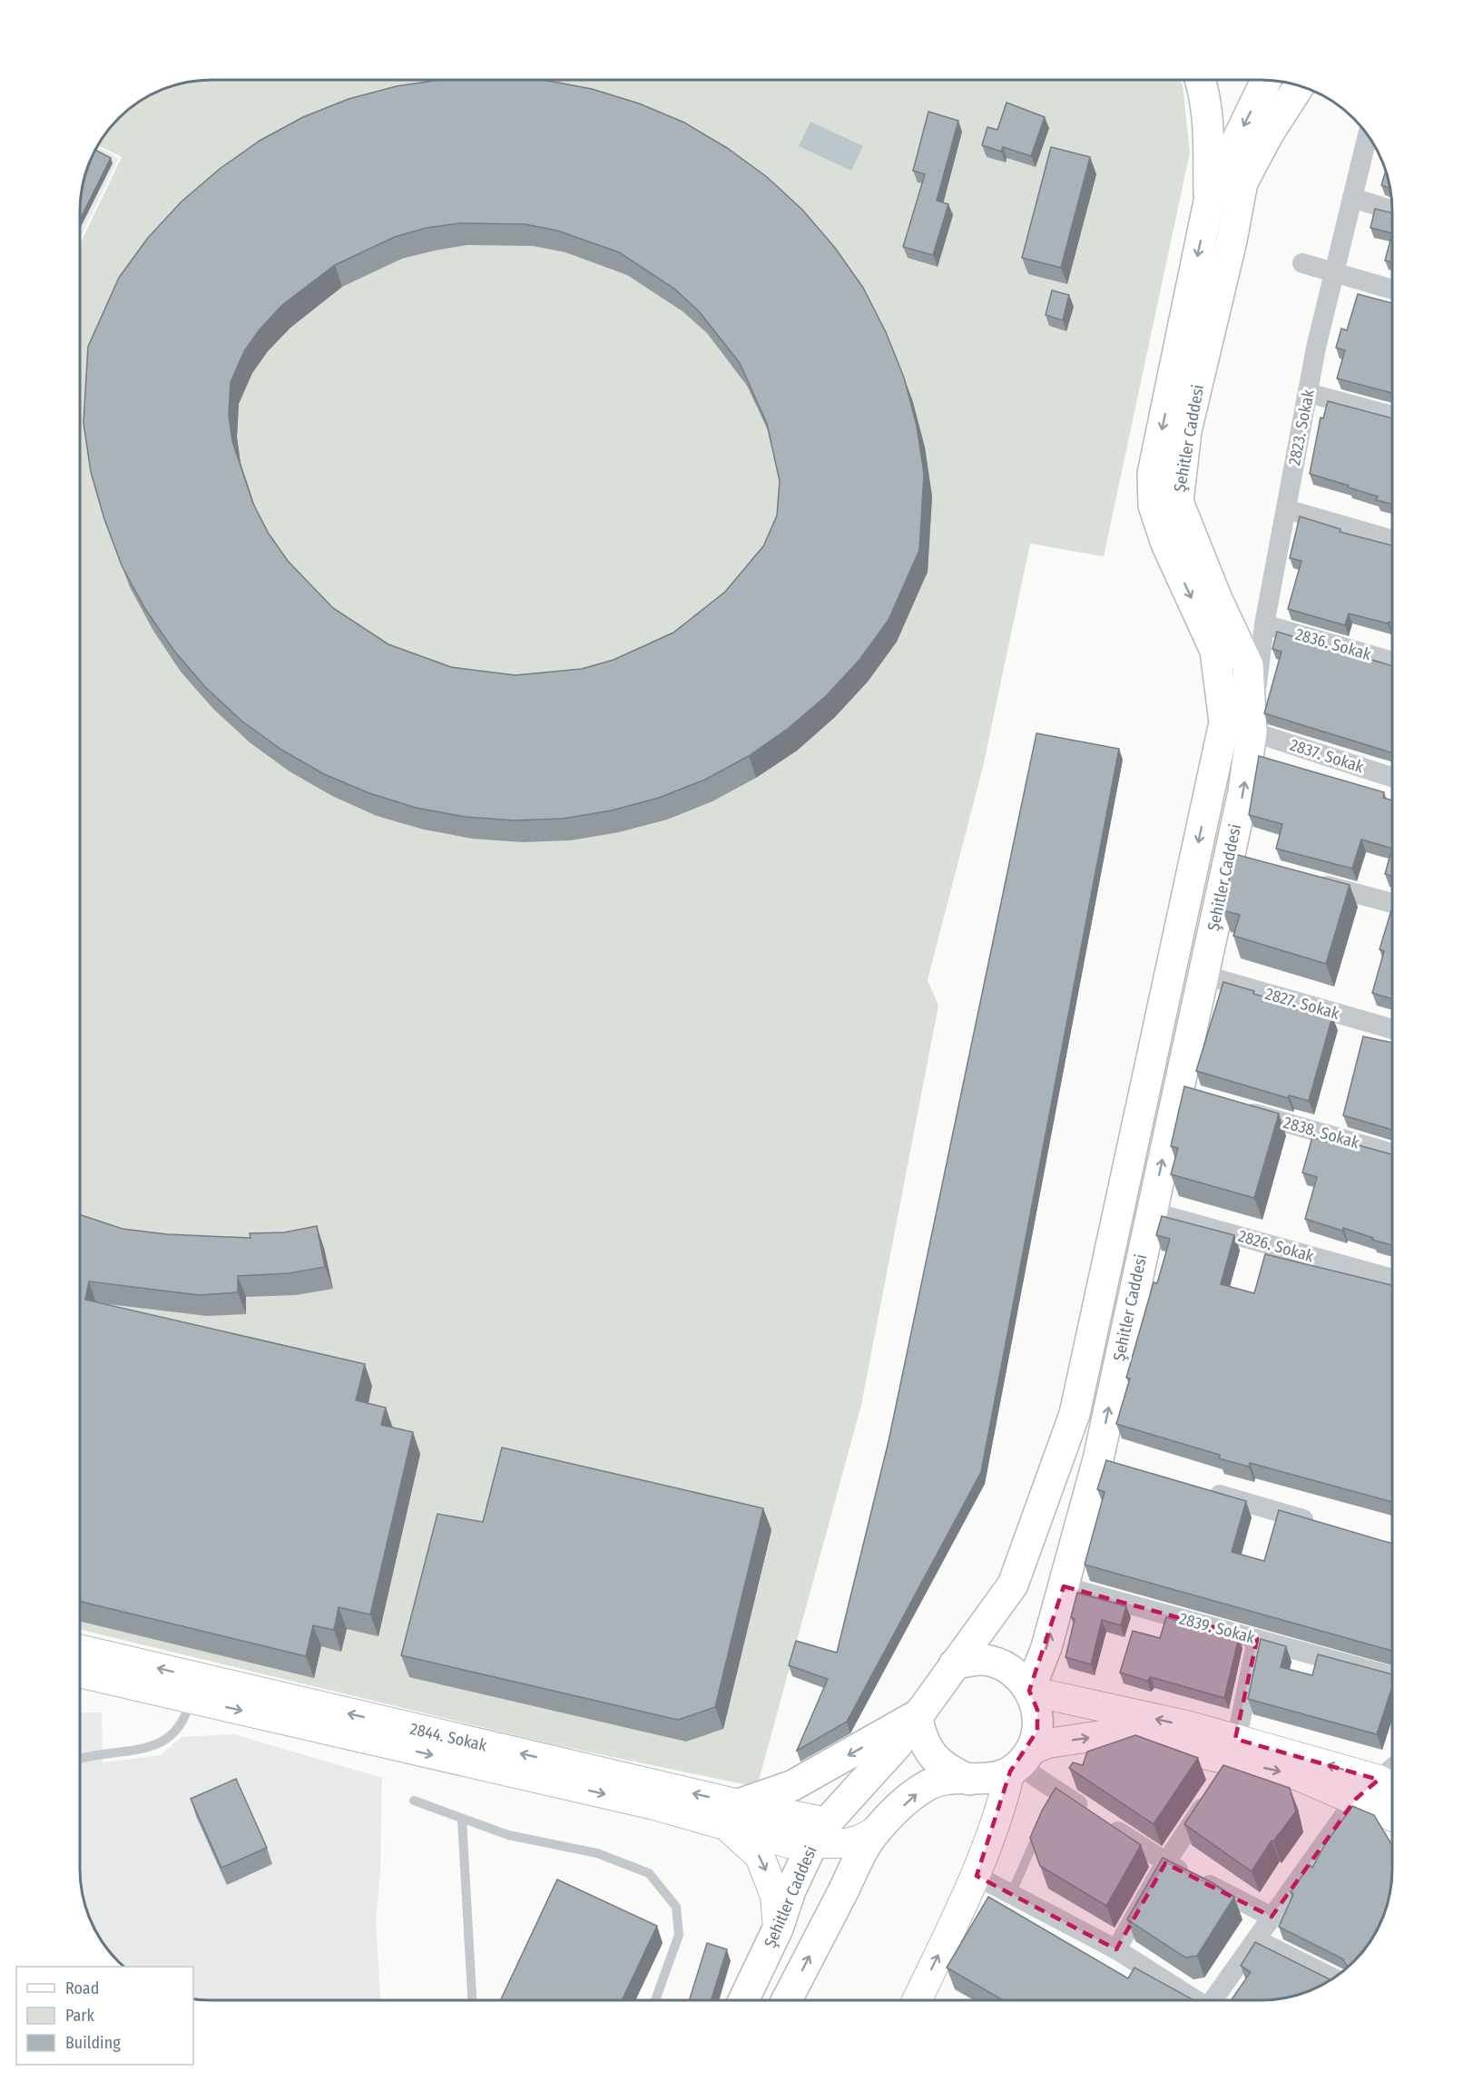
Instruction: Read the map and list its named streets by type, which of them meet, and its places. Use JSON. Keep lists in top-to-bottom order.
{
  "streets": {
    "main road": ["Şehitler Caddesi", "2844. Sokak"],
    "street": [
      "2823. Sokak",
      "2836. Sokak",
      "2837. Sokak",
      "2827. Sokak",
      "2838. Sokak",
      "2826. Sokak",
      "2839. Sokak"
    ]
  },
  "crossings": [
    ["2823. Sokak", "Şehitler Caddesi"],
    ["2823. Sokak", "2836. Sokak"],
    ["2823. Sokak", "2837. Sokak"],
    ["Şehitler Caddesi", "2837. Sokak"],
    ["Şehitler Caddesi", "2827. Sokak"],
    ["Şehitler Caddesi", "2826. Sokak"],
    ["Şehitler Caddesi", "2839. Sokak"],
    ["Şehitler Caddesi", "2844. Sokak"]
  ],
  "legend": ["Road", "Park", "Building"]
}
